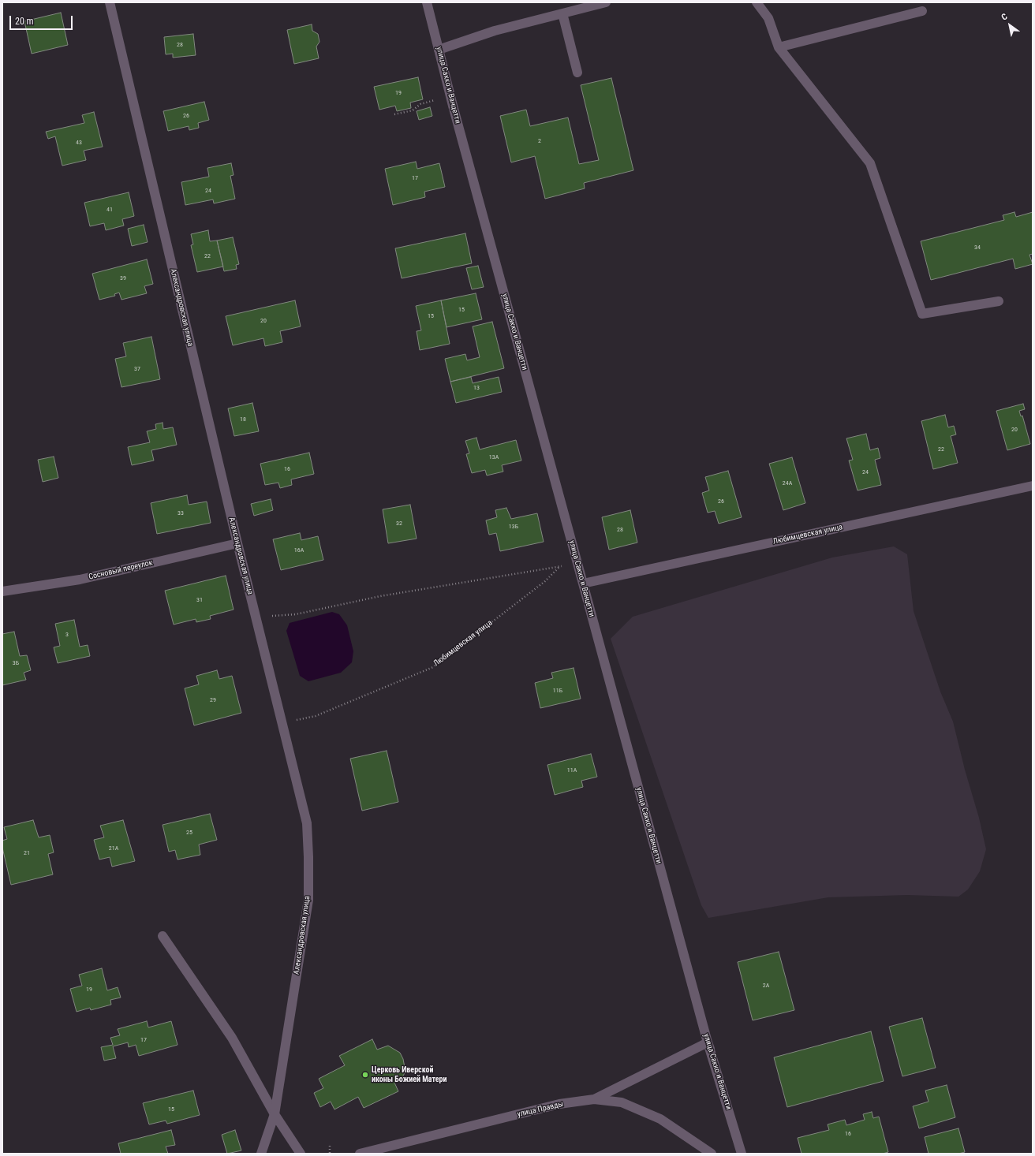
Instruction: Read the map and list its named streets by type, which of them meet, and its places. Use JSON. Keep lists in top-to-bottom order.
{
  "streets": {
    "street": [
      "улица Сакко и Ванцетти",
      "Александровская улица",
      "Любимцевская улица",
      "Сосновый переулок",
      "улица Правды"
    ]
  },
  "crossings": [
    ["улица Сакко и Ванцетти", "Любимцевская улица"],
    ["Александровская улица", "Любимцевская улица"],
    ["Александровская улица", "Сосновый переулок"]
  ],
  "places": ["Церковь Иверской иконы Божией Матери"],
  "house_numbers": [
    "28",
    "19",
    "26",
    "2",
    "43",
    "17",
    "24",
    "41",
    "34",
    "22",
    "39",
    "15",
    "15",
    "20",
    "37",
    "13",
    "18",
    "20",
    "22",
    "13А",
    "16",
    "24",
    "24А",
    "26",
    "33",
    "32",
    "13Б",
    "28",
    "16А",
    "31",
    "3",
    "3Б",
    "11Б",
    "29",
    "11А",
    "25",
    "21А",
    "21",
    "2А",
    "19",
    "17",
    "15",
    "16"
  ],
  "scale_bar": "20 m",
  "north": "top left"
}
